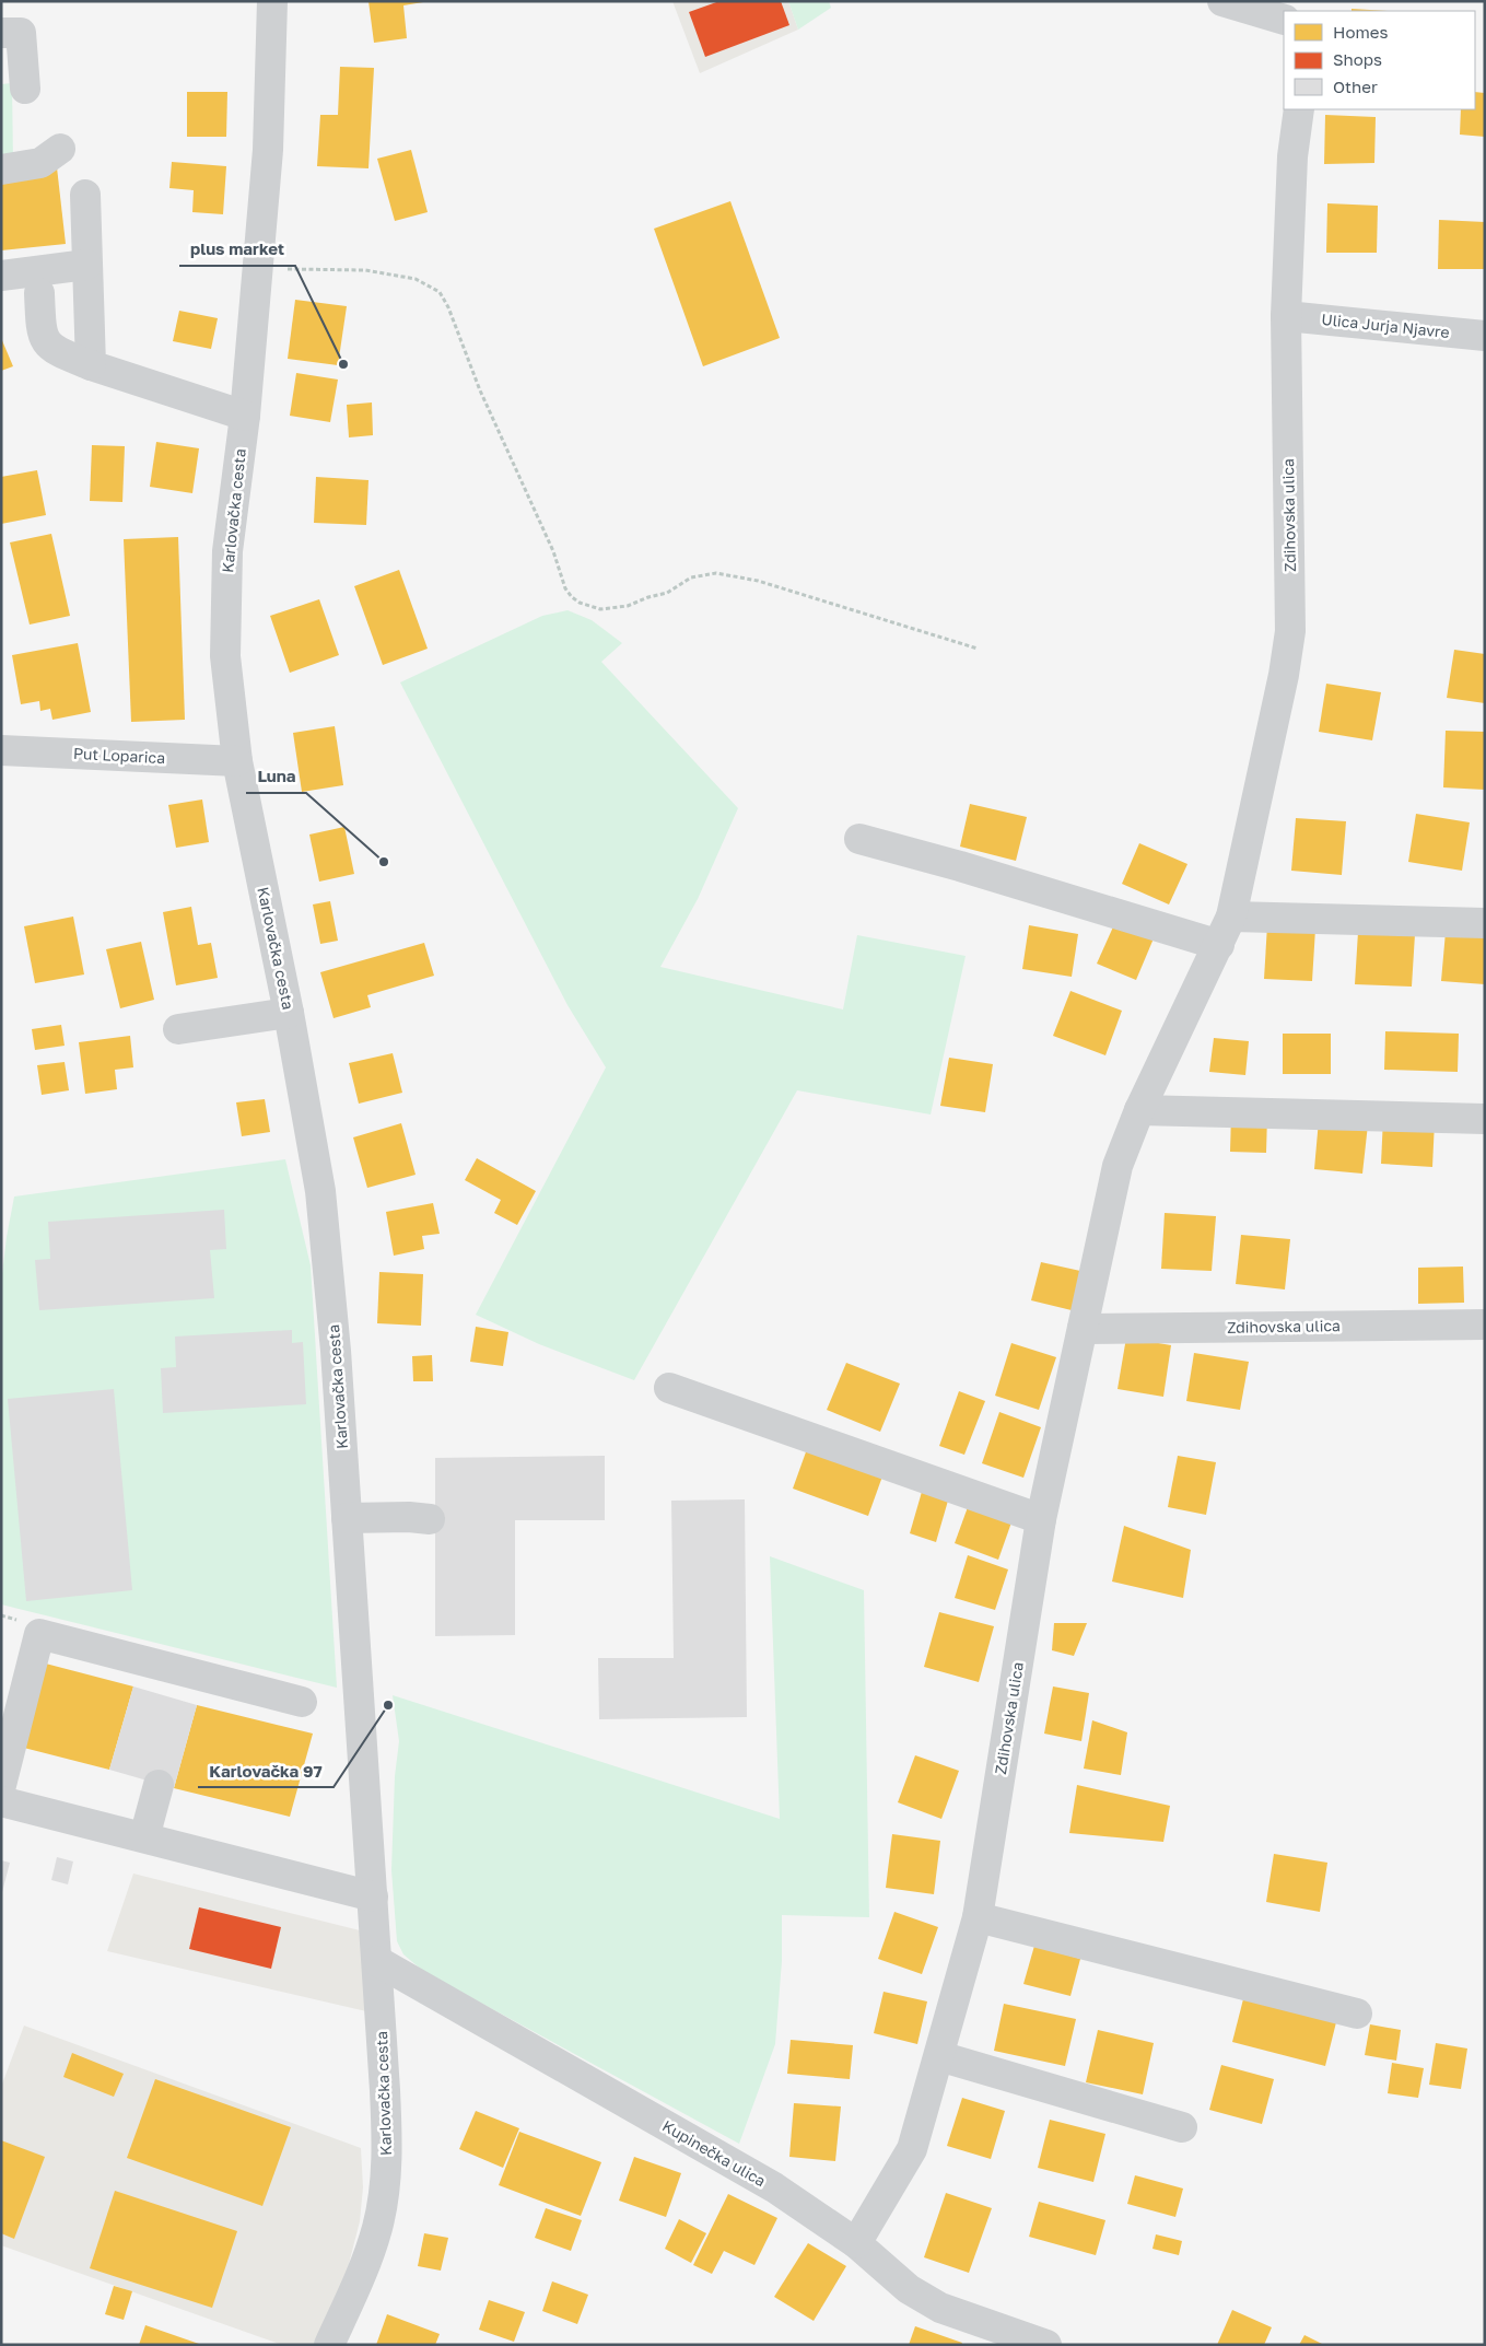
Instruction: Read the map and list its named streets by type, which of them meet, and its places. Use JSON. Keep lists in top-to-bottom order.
{
  "streets": {
    "street": [
      "Ulica Jurja Njavre",
      "Karlovačka cesta",
      "Zdihovska ulica",
      "Put Loparica",
      "Kupinečka ulica"
    ]
  },
  "crossings": [
    ["Ulica Jurja Njavre", "Zdihovska ulica"],
    ["Karlovačka cesta", "Put Loparica"],
    ["Karlovačka cesta", "Kupinečka ulica"],
    ["Zdihovska ulica", "Kupinečka ulica"]
  ],
  "places": ["plus market", "Luna", "Karlovačka 97"],
  "legend": ["Homes", "Shops", "Other"]
}
